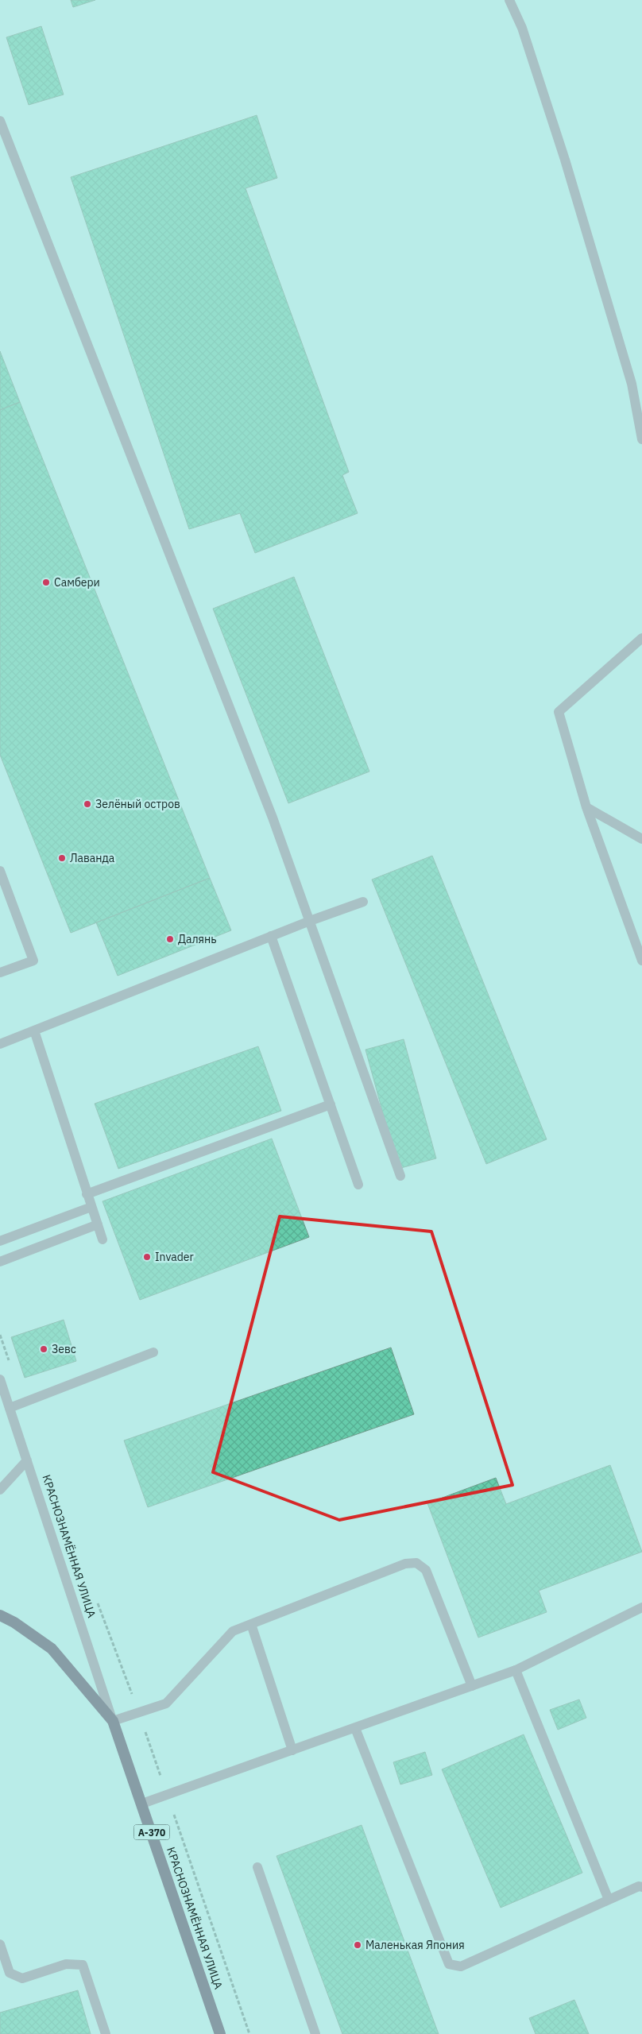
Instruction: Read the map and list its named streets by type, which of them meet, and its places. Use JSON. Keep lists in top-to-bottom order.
{
  "streets": {
    "highway": ["КРАСНОЗНАМЁННАЯ УЛИЦА", "А-370"]
  },
  "places": [
    "Самбери",
    "Зелёный остров",
    "Лаванда",
    "Далянь",
    "Invader",
    "Зевс",
    "Маленькая Япония"
  ]
}
